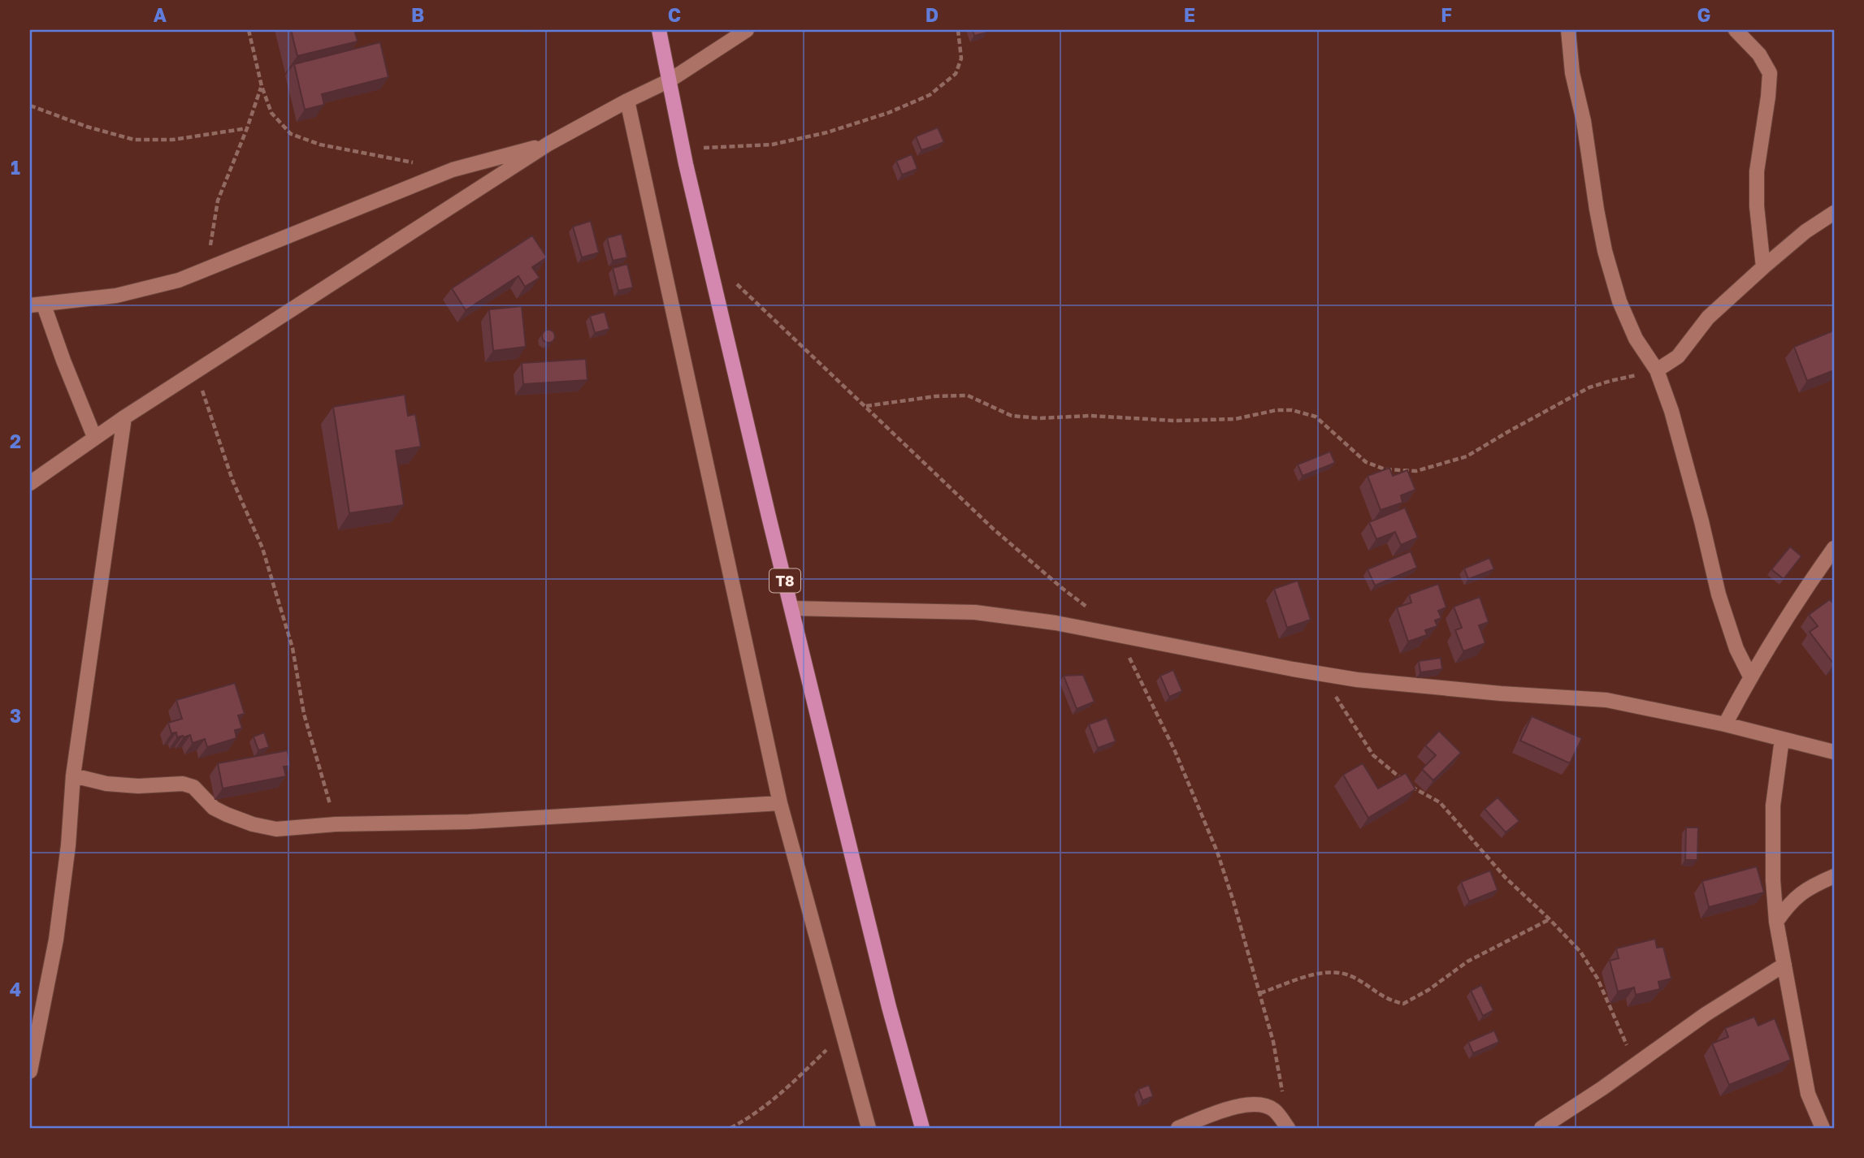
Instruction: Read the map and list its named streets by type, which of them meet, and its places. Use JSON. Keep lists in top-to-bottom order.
{
  "streets": {
    "main road": ["T8"]
  },
  "grid": {
    "columns": [
      "A",
      "B",
      "C",
      "D",
      "E",
      "F",
      "G"
    ],
    "rows": [
      "1",
      "2",
      "3",
      "4"
    ]
  }
}
